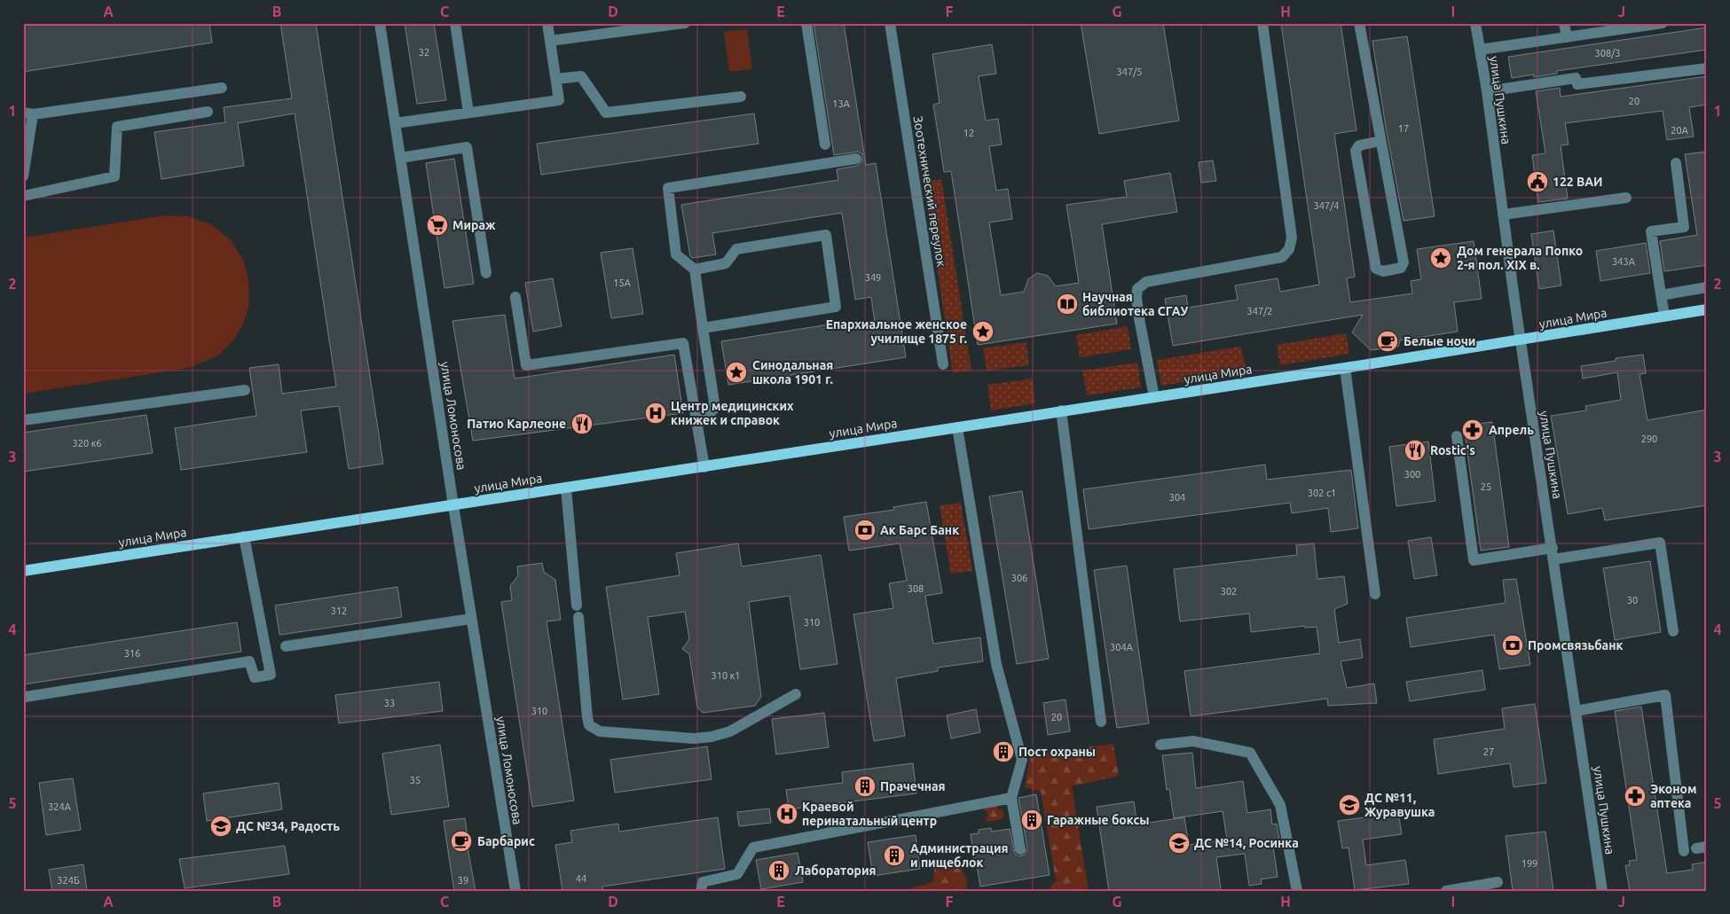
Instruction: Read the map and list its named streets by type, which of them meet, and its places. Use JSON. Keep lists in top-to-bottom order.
{
  "streets": {
    "main road": ["улица Мира"],
    "street": ["улица Пушкина", "Зоотехнический переулок", "улица Ломоносова"]
  },
  "crossings": [
    ["улица Пушкина", "улица Мира"],
    ["улица Мира", "улица Ломоносова"]
  ],
  "places": {
    "public building": ["122 ВАИ"],
    "supermarket": ["Мираж"],
    "place": ["Дом генерала Попко 2-я пол. XIX в.", "Епархиальное женское училище 1875 г.", "Синодальная школа 1901 г."],
    "library": ["Научная библиотека СГАУ"],
    "cafe": ["Белые ночи", "Барбарис"],
    "hospital": ["Центр медицинских книжек и справок", "Краевой перинатальный центр"],
    "restaurant": ["Патио Карлеоне", "Rostic's"],
    "pharmacy": ["Апрель", "Эконом аптека"],
    "bank": ["Ак Барс Банк", "Промсвязьбанк"],
    "building": [
      "Пост охраны",
      "Прачечная",
      "Гаражные боксы",
      "Администрация и пищеблок",
      "Лаборатория"
    ],
    "school or university": ["ДС №11, Журавушка", "ДС №34, Радость", "ДС №14, Росинка"]
  },
  "house_numbers": [
    "32",
    "308/3",
    "347/5",
    "20",
    "13А",
    "17",
    "20А",
    "12",
    "347/4",
    "343А",
    "349",
    "15А",
    "347/2",
    "290",
    "320 к6",
    "300",
    "25",
    "302 с1",
    "304",
    "306",
    "308",
    "302",
    "30",
    "312",
    "310",
    "304А",
    "316",
    "310 к1",
    "33",
    "310",
    "20",
    "27",
    "35",
    "324А",
    "199",
    "44",
    "324Б",
    "39"
  ],
  "grid": {
    "columns": [
      "A",
      "B",
      "C",
      "D",
      "E",
      "F",
      "G",
      "H",
      "I",
      "J"
    ],
    "rows": [
      "1",
      "2",
      "3",
      "4",
      "5"
    ]
  }
}
